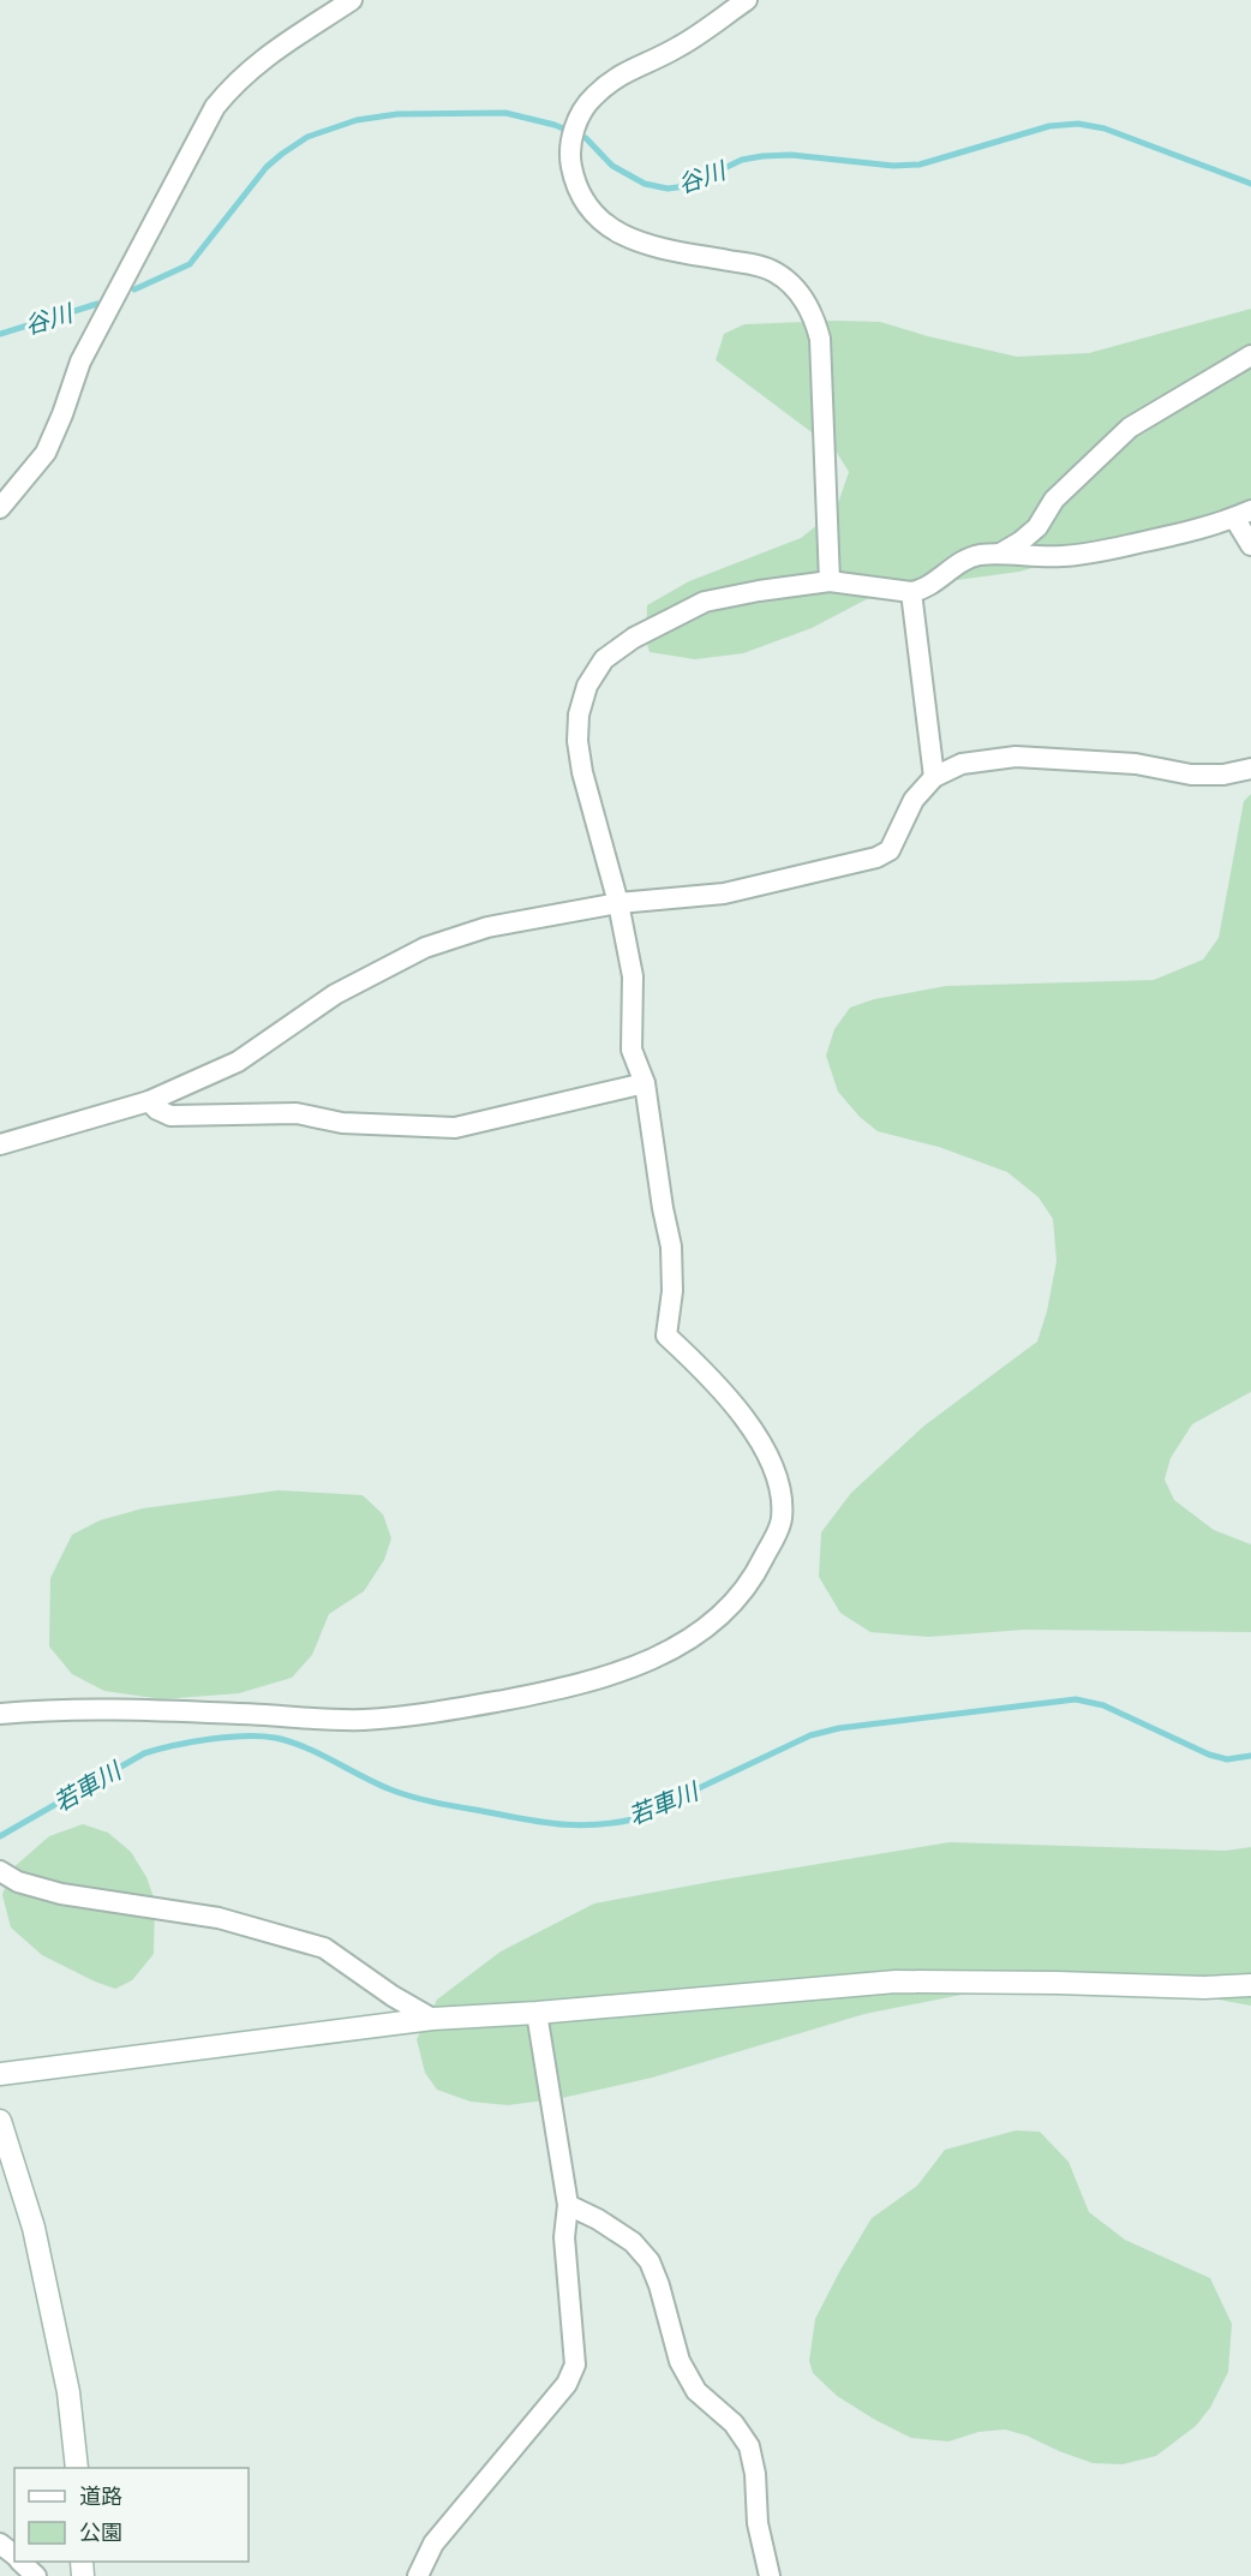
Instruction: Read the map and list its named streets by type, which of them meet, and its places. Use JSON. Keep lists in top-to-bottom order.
{
  "water": ["谷川", "若車川"],
  "legend": ["道路", "公園"]
}
